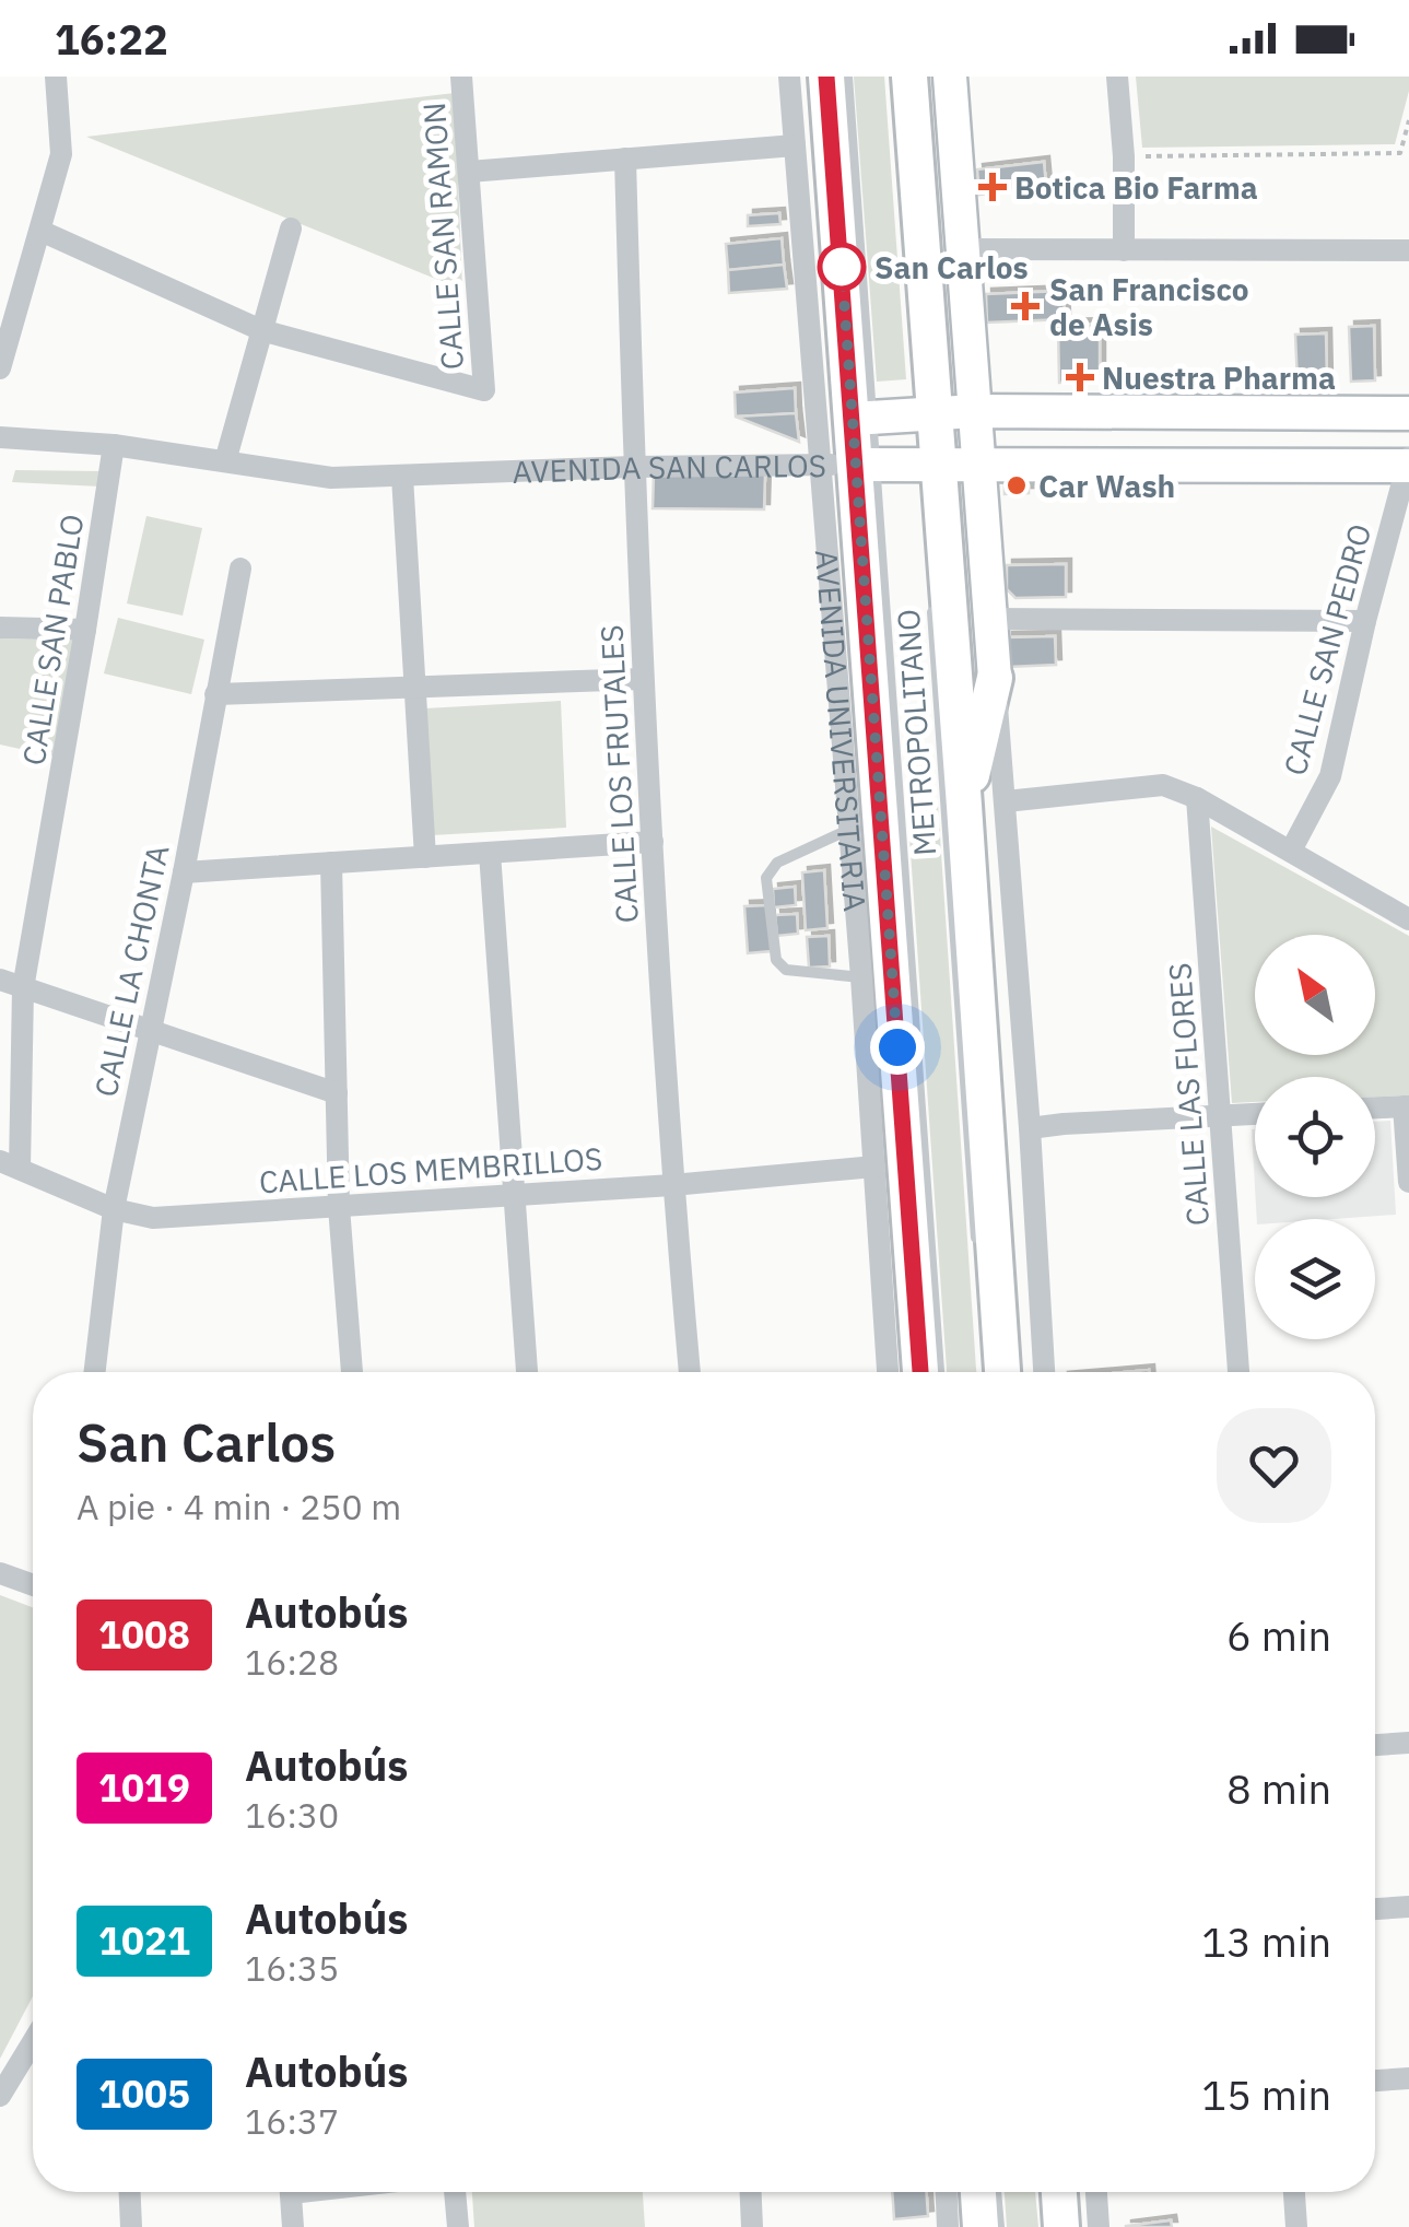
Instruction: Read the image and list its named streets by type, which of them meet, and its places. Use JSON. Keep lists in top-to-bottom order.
{
  "streets": {
    "main road": ["AVENIDA UNIVERSITARIA"],
    "street": [
      "CALLE SAN RAMON",
      "AVENIDA SAN CARLOS",
      "CALLE SAN PABLO",
      "CALLE SAN PEDRO",
      "CALLE LOS FRUTALES",
      "CALLE LA CHONTA",
      "CALLE LAS FLORES",
      "CALLE LOS MEMBRILLOS"
    ],
    "lane": ["METROPOLITANO"]
  },
  "crossings": [
    ["AVENIDA SAN CARLOS", "CALLE SAN PABLO"],
    ["AVENIDA SAN CARLOS", "CALLE SAN PEDRO"],
    ["AVENIDA SAN CARLOS", "AVENIDA UNIVERSITARIA"],
    ["AVENIDA SAN CARLOS", "METROPOLITANO"],
    ["AVENIDA SAN CARLOS", "CALLE LOS FRUTALES"],
    ["CALLE SAN PABLO", "CALLE LOS MEMBRILLOS"],
    ["AVENIDA UNIVERSITARIA", "METROPOLITANO"],
    ["AVENIDA UNIVERSITARIA", "CALLE LOS MEMBRILLOS"],
    ["CALLE LOS FRUTALES", "CALLE LOS MEMBRILLOS"],
    ["CALLE LA CHONTA", "CALLE LOS MEMBRILLOS"]
  ],
  "places": {
    "health": ["Botica Bio Farma", "San Francisco de Asis", "Nuestra Pharma"],
    "other": ["San Carlos", "Car Wash"]
  },
  "lines": ["bus line 1008"],
  "north": "top left",
  "page": {
    "status": "16:22",
    "heading": ["San Carlos", "A pie · 4 min · 250 m"],
    "list": [
      {
        "mark": "1008",
        "name": "Autobús",
        "note": "16:28",
        "value": "6 min"
      },
      {
        "mark": "1019",
        "name": "Autobús",
        "note": "16:30",
        "value": "8 min"
      },
      {
        "mark": "1021",
        "name": "Autobús",
        "note": "16:35",
        "value": "13 min"
      },
      {
        "mark": "1005",
        "name": "Autobús",
        "note": "16:37",
        "value": "15 min"
      }
    ]
  }
}
